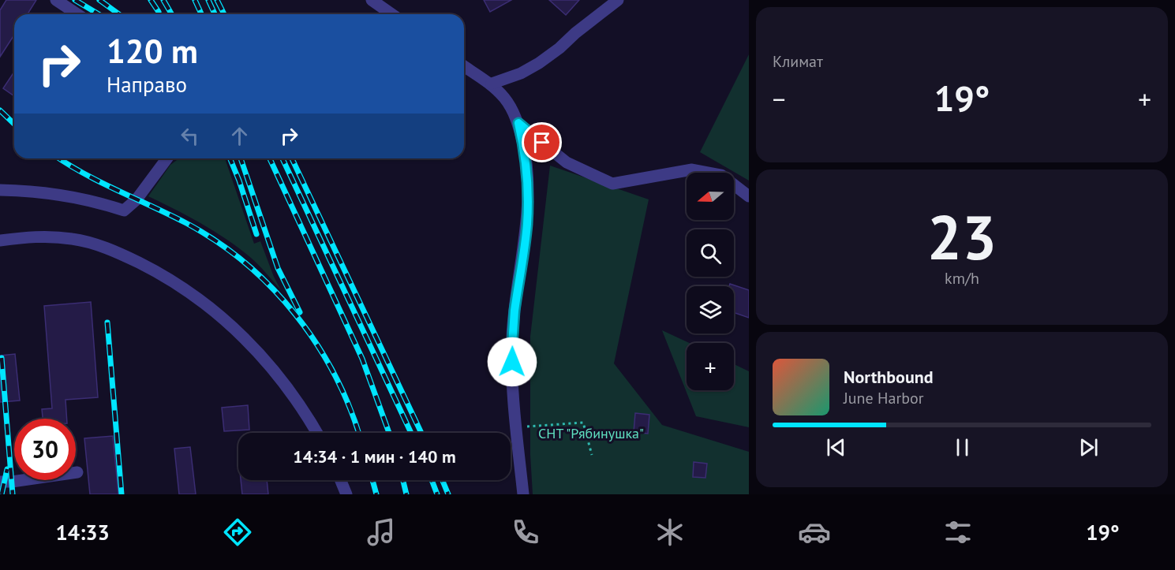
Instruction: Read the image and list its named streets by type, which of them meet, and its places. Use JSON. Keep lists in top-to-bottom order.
{
  "parks": ["СНТ \"Рябинушка\""],
  "north": "left",
  "page": {
    "tile": [
      "Климат",
      ["23", "km/h"]
    ],
    "turn": ["120 m", "Направо"],
    "heat": ["−", "19°", "+"],
    "map_buttons": "+",
    "song": ["Northbound", "June Harbor"],
    "limit": "30",
    "trip": "14:34 · 1 мин · 140 m",
    "tabs": ["14:33", "19°"]
  }
}
